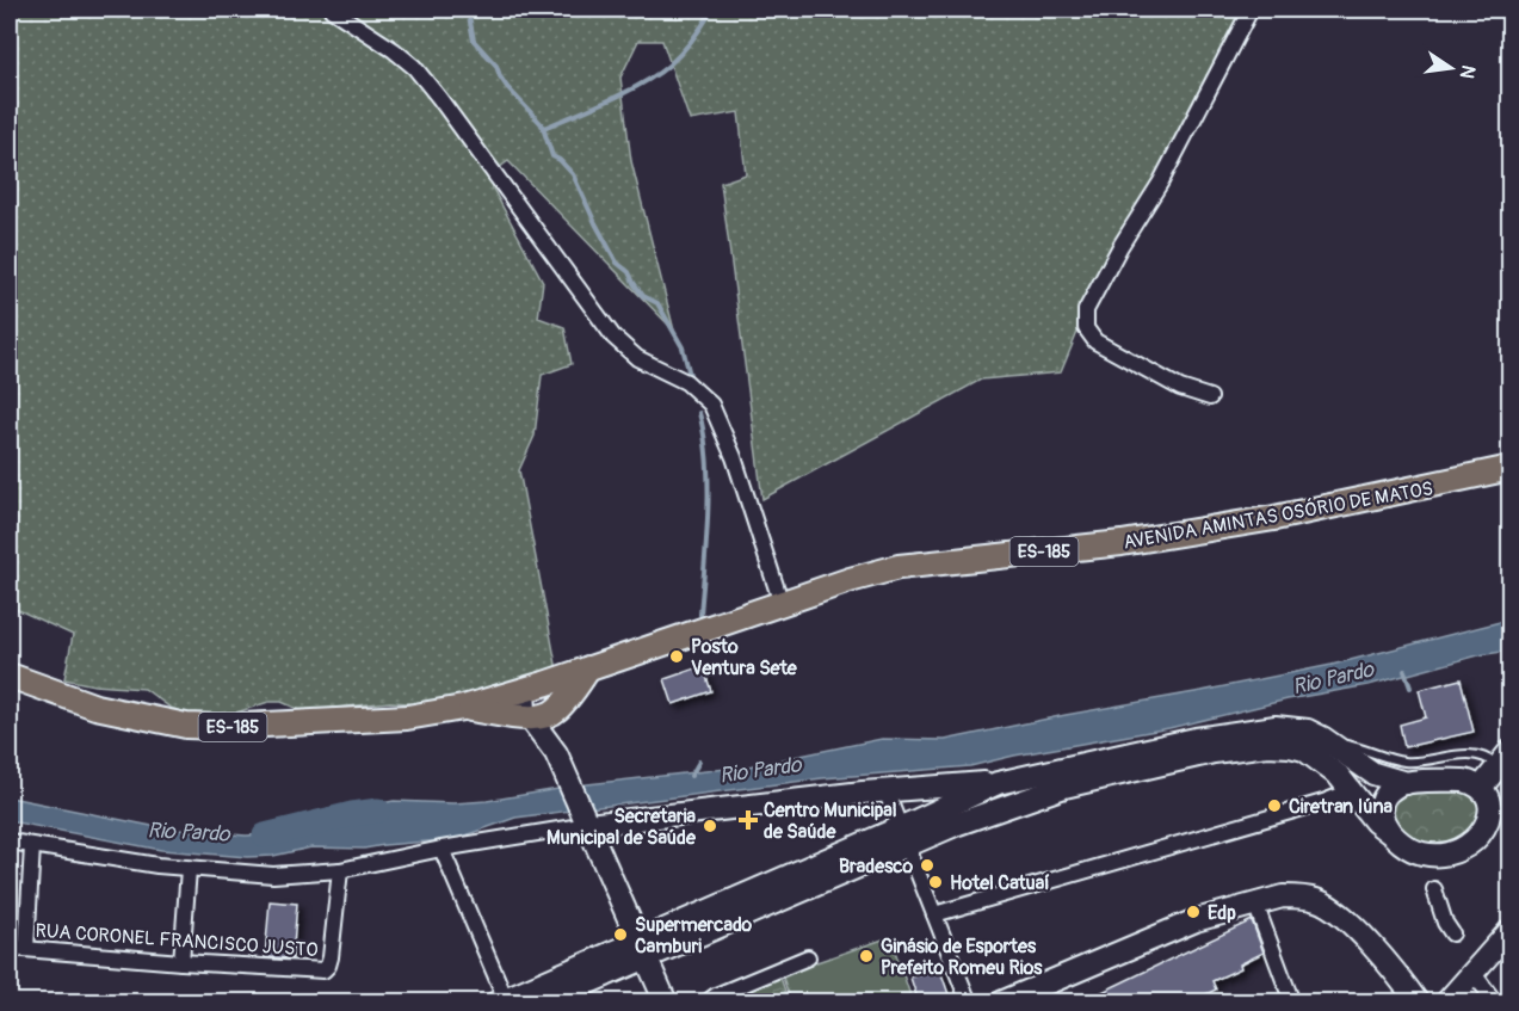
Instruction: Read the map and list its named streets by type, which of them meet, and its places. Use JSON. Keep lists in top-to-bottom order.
{
  "streets": {
    "main road": ["AVENIDA AMINTAS OSÓRIO DE MATOS", "ES-185"],
    "street": ["RUA CORONEL FRANCISCO JUSTO"]
  },
  "crossings": [
    ["AVENIDA AMINTAS OSÓRIO DE MATOS", "ES-185"]
  ],
  "water": ["Rio Pardo"],
  "places": {
    "other": [
      "Posto Ventura Sete",
      "Ciretran Iúna",
      "Secretaria Municipal de Saúde",
      "Bradesco",
      "Hotel Catuaí",
      "Edp",
      "Supermercado Camburi",
      "Ginásio de Esportes Prefeito Romeu Rios"
    ],
    "health": ["Centro Municipal de Saúde"]
  },
  "north": "right"
}
